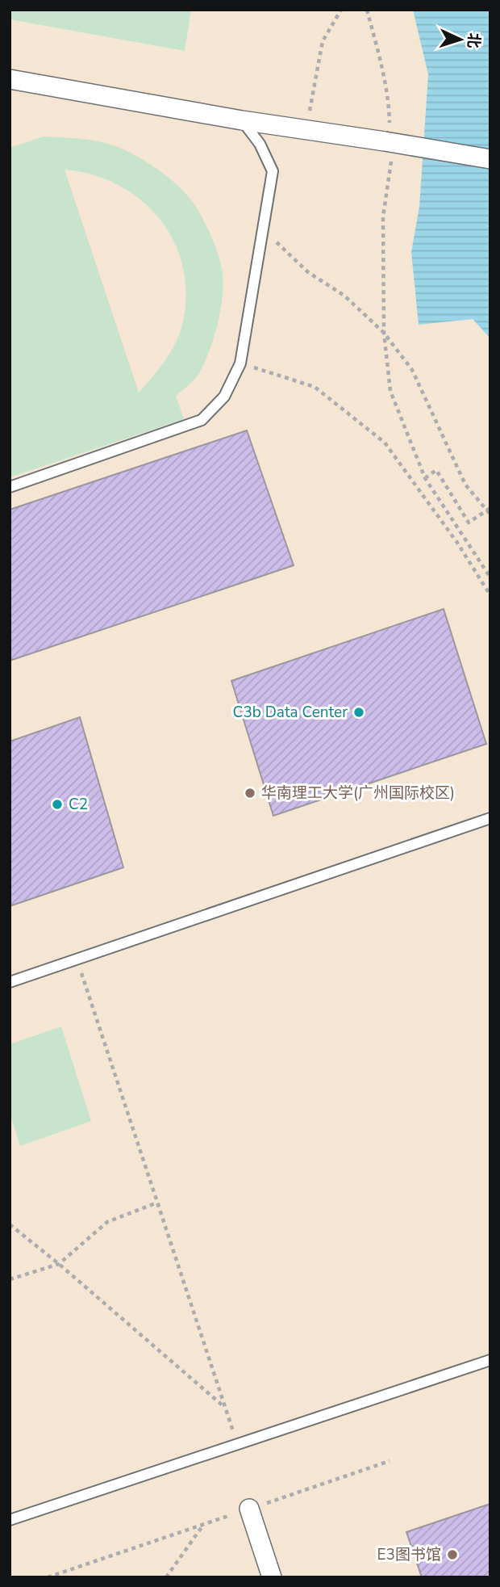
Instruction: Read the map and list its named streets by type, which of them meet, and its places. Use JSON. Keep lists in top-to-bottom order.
{
  "places": [
    "C3b Data Center",
    "华南理工大学(广州国际校区)",
    "C2",
    "E3图书馆"
  ],
  "north": "right"
}
